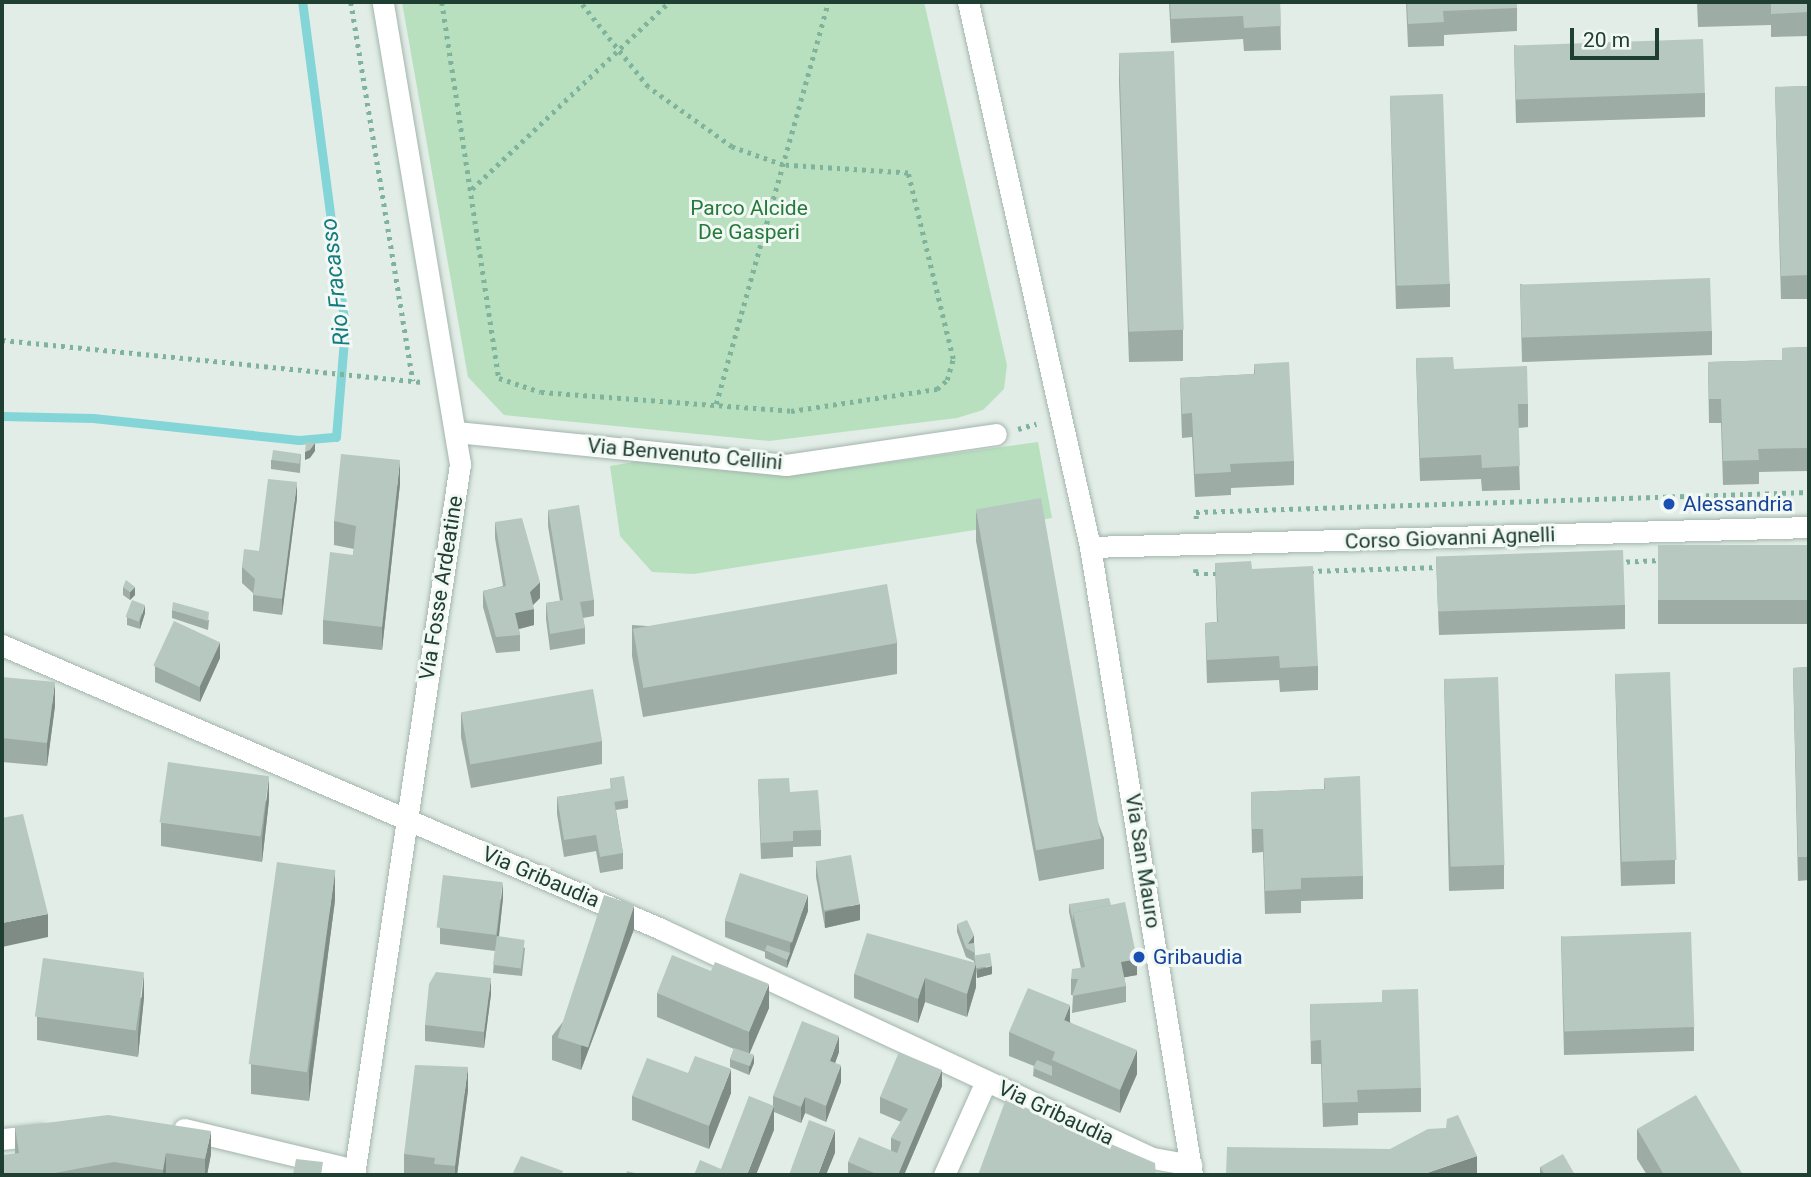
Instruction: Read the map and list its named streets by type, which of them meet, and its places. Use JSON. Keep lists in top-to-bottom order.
{
  "streets": {
    "street": [
      "Via Benvenuto Cellini",
      "Corso Giovanni Agnelli",
      "Via Fosse Ardeatine",
      "Via San Mauro",
      "Via Gribaudia"
    ]
  },
  "crossings": [
    ["Via Benvenuto Cellini", "Via Fosse Ardeatine"],
    ["Corso Giovanni Agnelli", "Via San Mauro"],
    ["Via Fosse Ardeatine", "Via Gribaudia"],
    ["Via San Mauro", "Via Gribaudia"]
  ],
  "water": ["Rio Fracasso"],
  "parks": ["Parco Alcide De Gasperi"],
  "places": ["Alessandria", "Gribaudia"],
  "scale_bar": "20 m"
}
